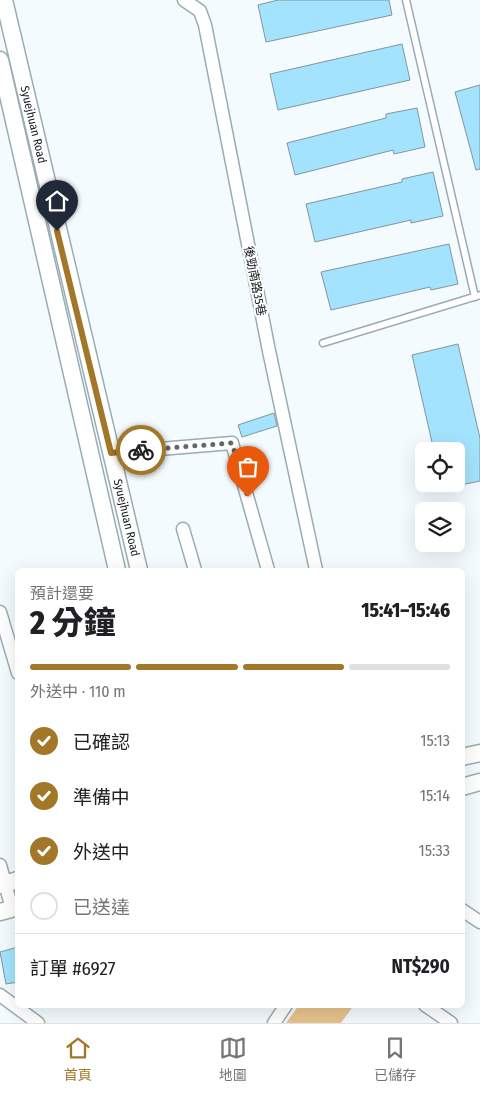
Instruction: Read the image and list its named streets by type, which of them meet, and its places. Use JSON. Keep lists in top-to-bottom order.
{
  "streets": {
    "street": ["Syuejhuan Road", "後勁南路35巷"]
  },
  "page": {
    "heading": ["2 分鐘", "預計還要", "15:41–15:46"],
    "panel": ["訂單 #6927", "NT$290"],
    "bar": "外送中 · 110 m",
    "list": [
      ["已確認", "15:13"],
      ["準備中", "15:14"],
      ["外送中", "15:33"],
      "已送達"
    ],
    "tabs": ["首頁", "地圖", "已儲存"]
  }
}
